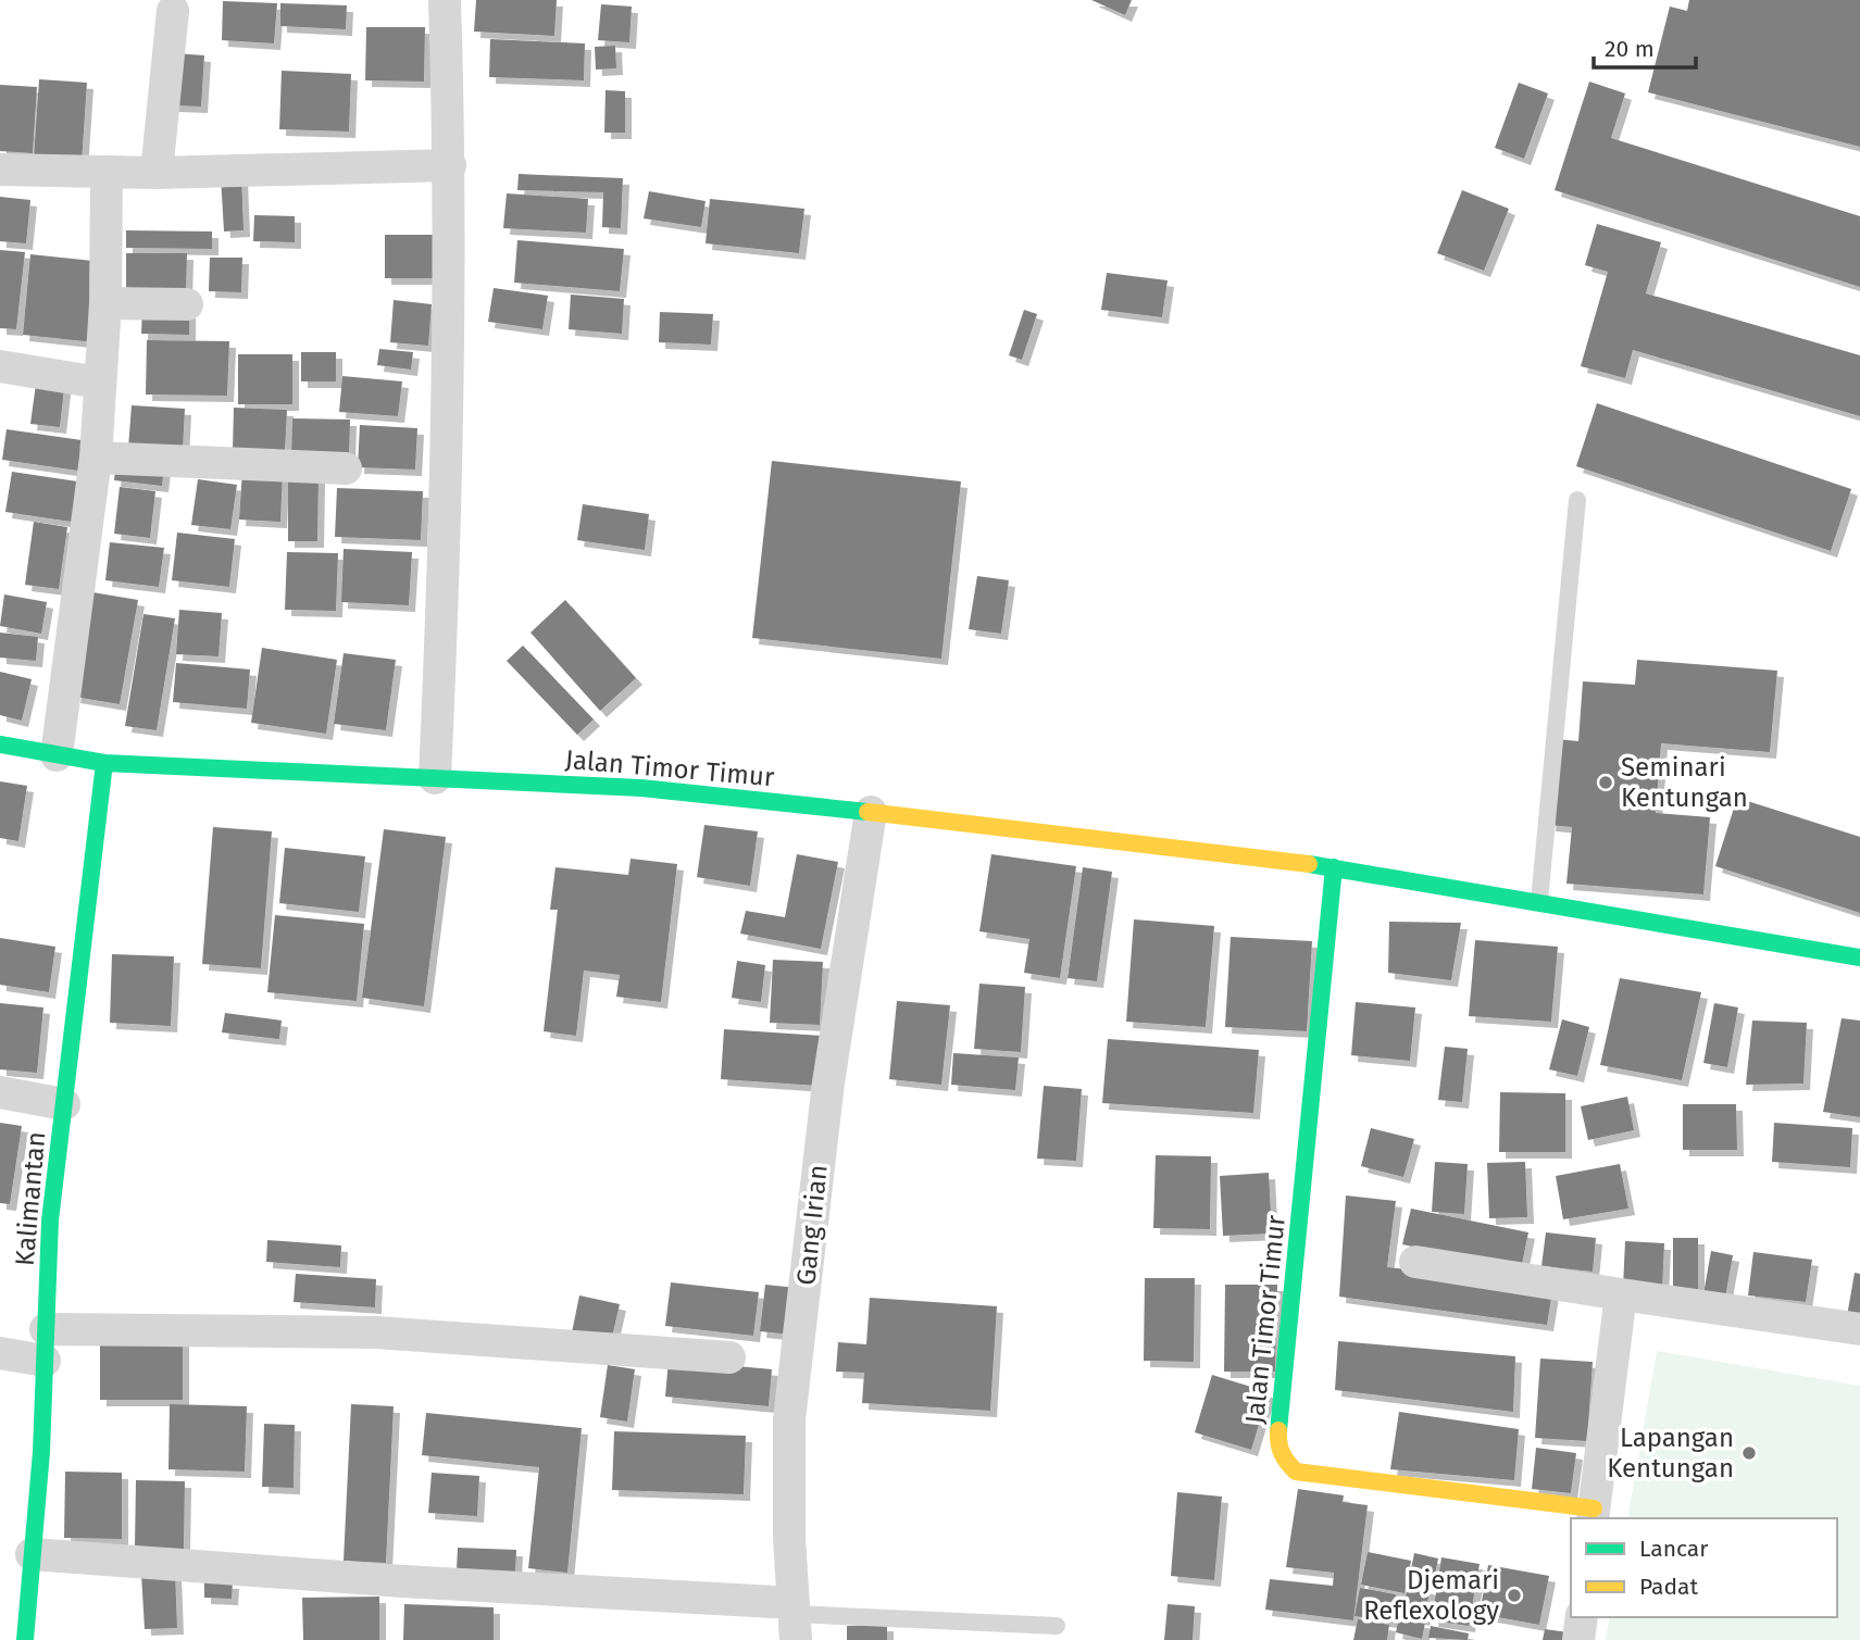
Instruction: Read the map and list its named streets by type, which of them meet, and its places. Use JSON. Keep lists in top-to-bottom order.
{
  "streets": {
    "street": ["Jalan Timor Timur", "Kalimantan", "Gang Irian"]
  },
  "crossings": [
    ["Jalan Timor Timur", "Kalimantan"],
    ["Jalan Timor Timur", "Gang Irian"]
  ],
  "places": ["Seminari Kentungan", "Lapangan Kentungan", "Djemari Reflexology"],
  "legend": ["Lancar", "Padat"],
  "scale_bar": "20 m"
}
